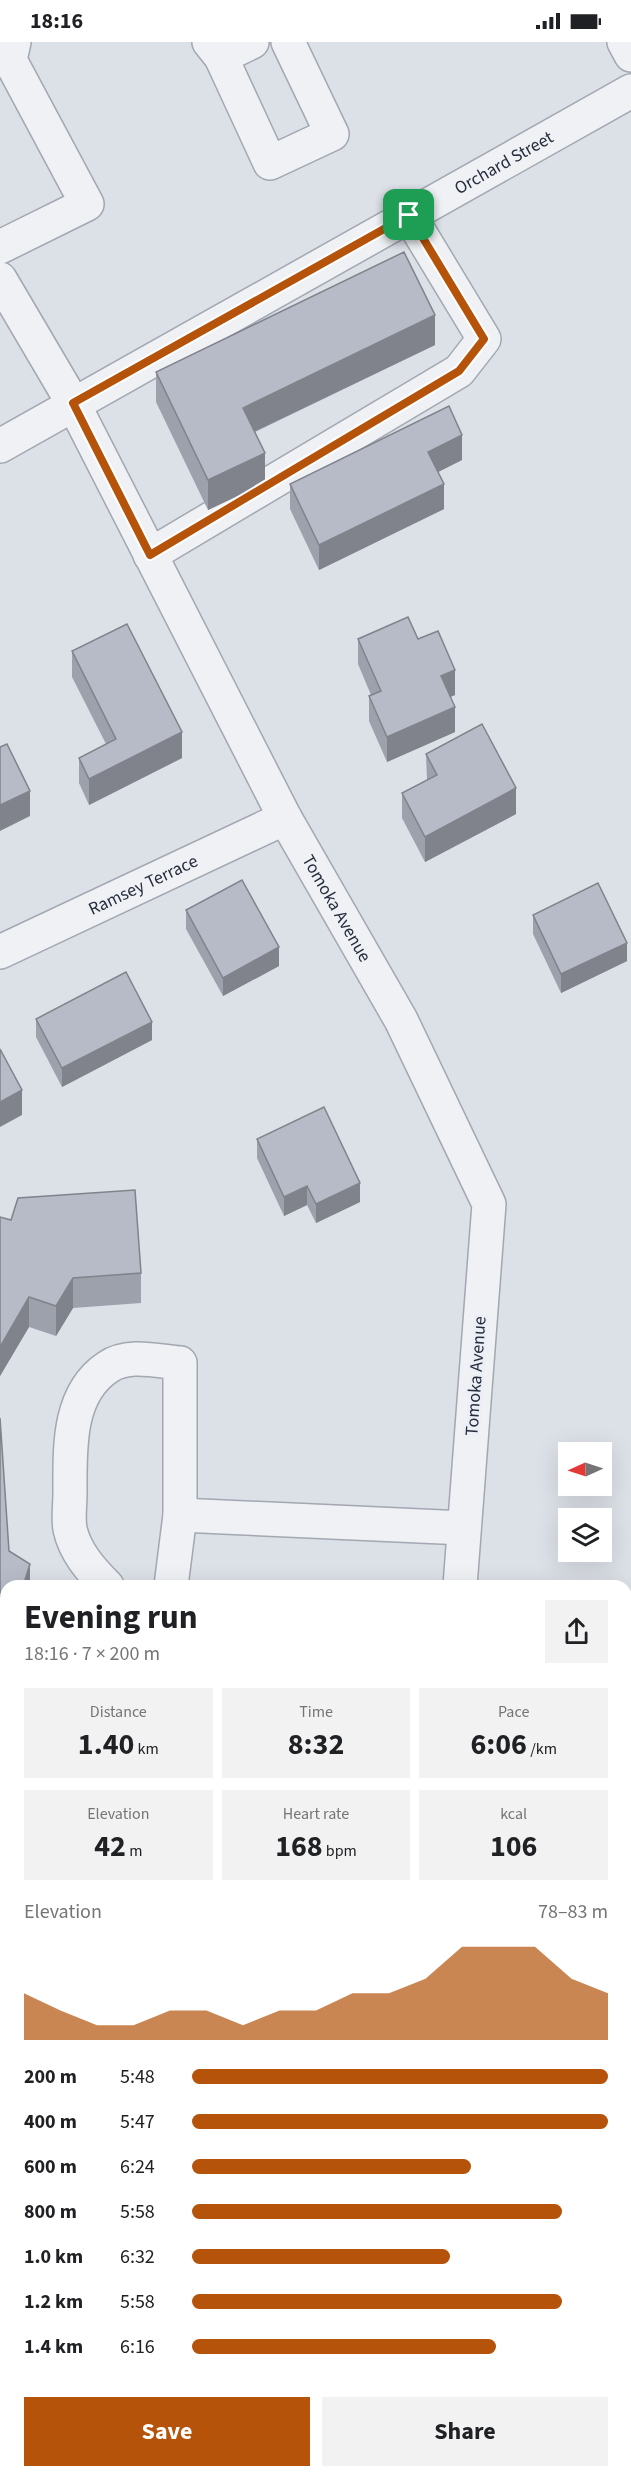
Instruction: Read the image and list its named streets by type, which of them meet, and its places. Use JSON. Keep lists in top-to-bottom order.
{
  "streets": {
    "street": ["Orchard Street", "Ramsey Terrace", "Tomoka Avenue"]
  },
  "crossings": [
    ["Orchard Street", "Tomoka Avenue"],
    ["Ramsey Terrace", "Tomoka Avenue"]
  ],
  "north": "left",
  "page": {
    "status": "18:16",
    "heading": ["Evening run", "18:16 · 7 × 200 m"],
    "stats": [
      ["Distance", "1.40 km"],
      ["Time", "8:32"],
      ["Pace", "6:06 /km"],
      ["Elevation", "42 m"],
      ["Heart rate", "168 bpm"],
      ["kcal", "106"]
    ],
    "chart": ["Elevation", "78–83 m"],
    "list": [
      {
        "name": "200 m",
        "note": "5:48"
      },
      {
        "name": "400 m",
        "note": "5:47"
      },
      {
        "name": "600 m",
        "note": "6:24"
      },
      {
        "name": "800 m",
        "note": "5:58"
      },
      {
        "name": "1.0 km",
        "note": "6:32"
      },
      {
        "name": "1.2 km",
        "note": "5:58"
      },
      {
        "name": "1.4 km",
        "note": "6:16"
      }
    ],
    "buttons": ["Save", "Share"]
  }
}
